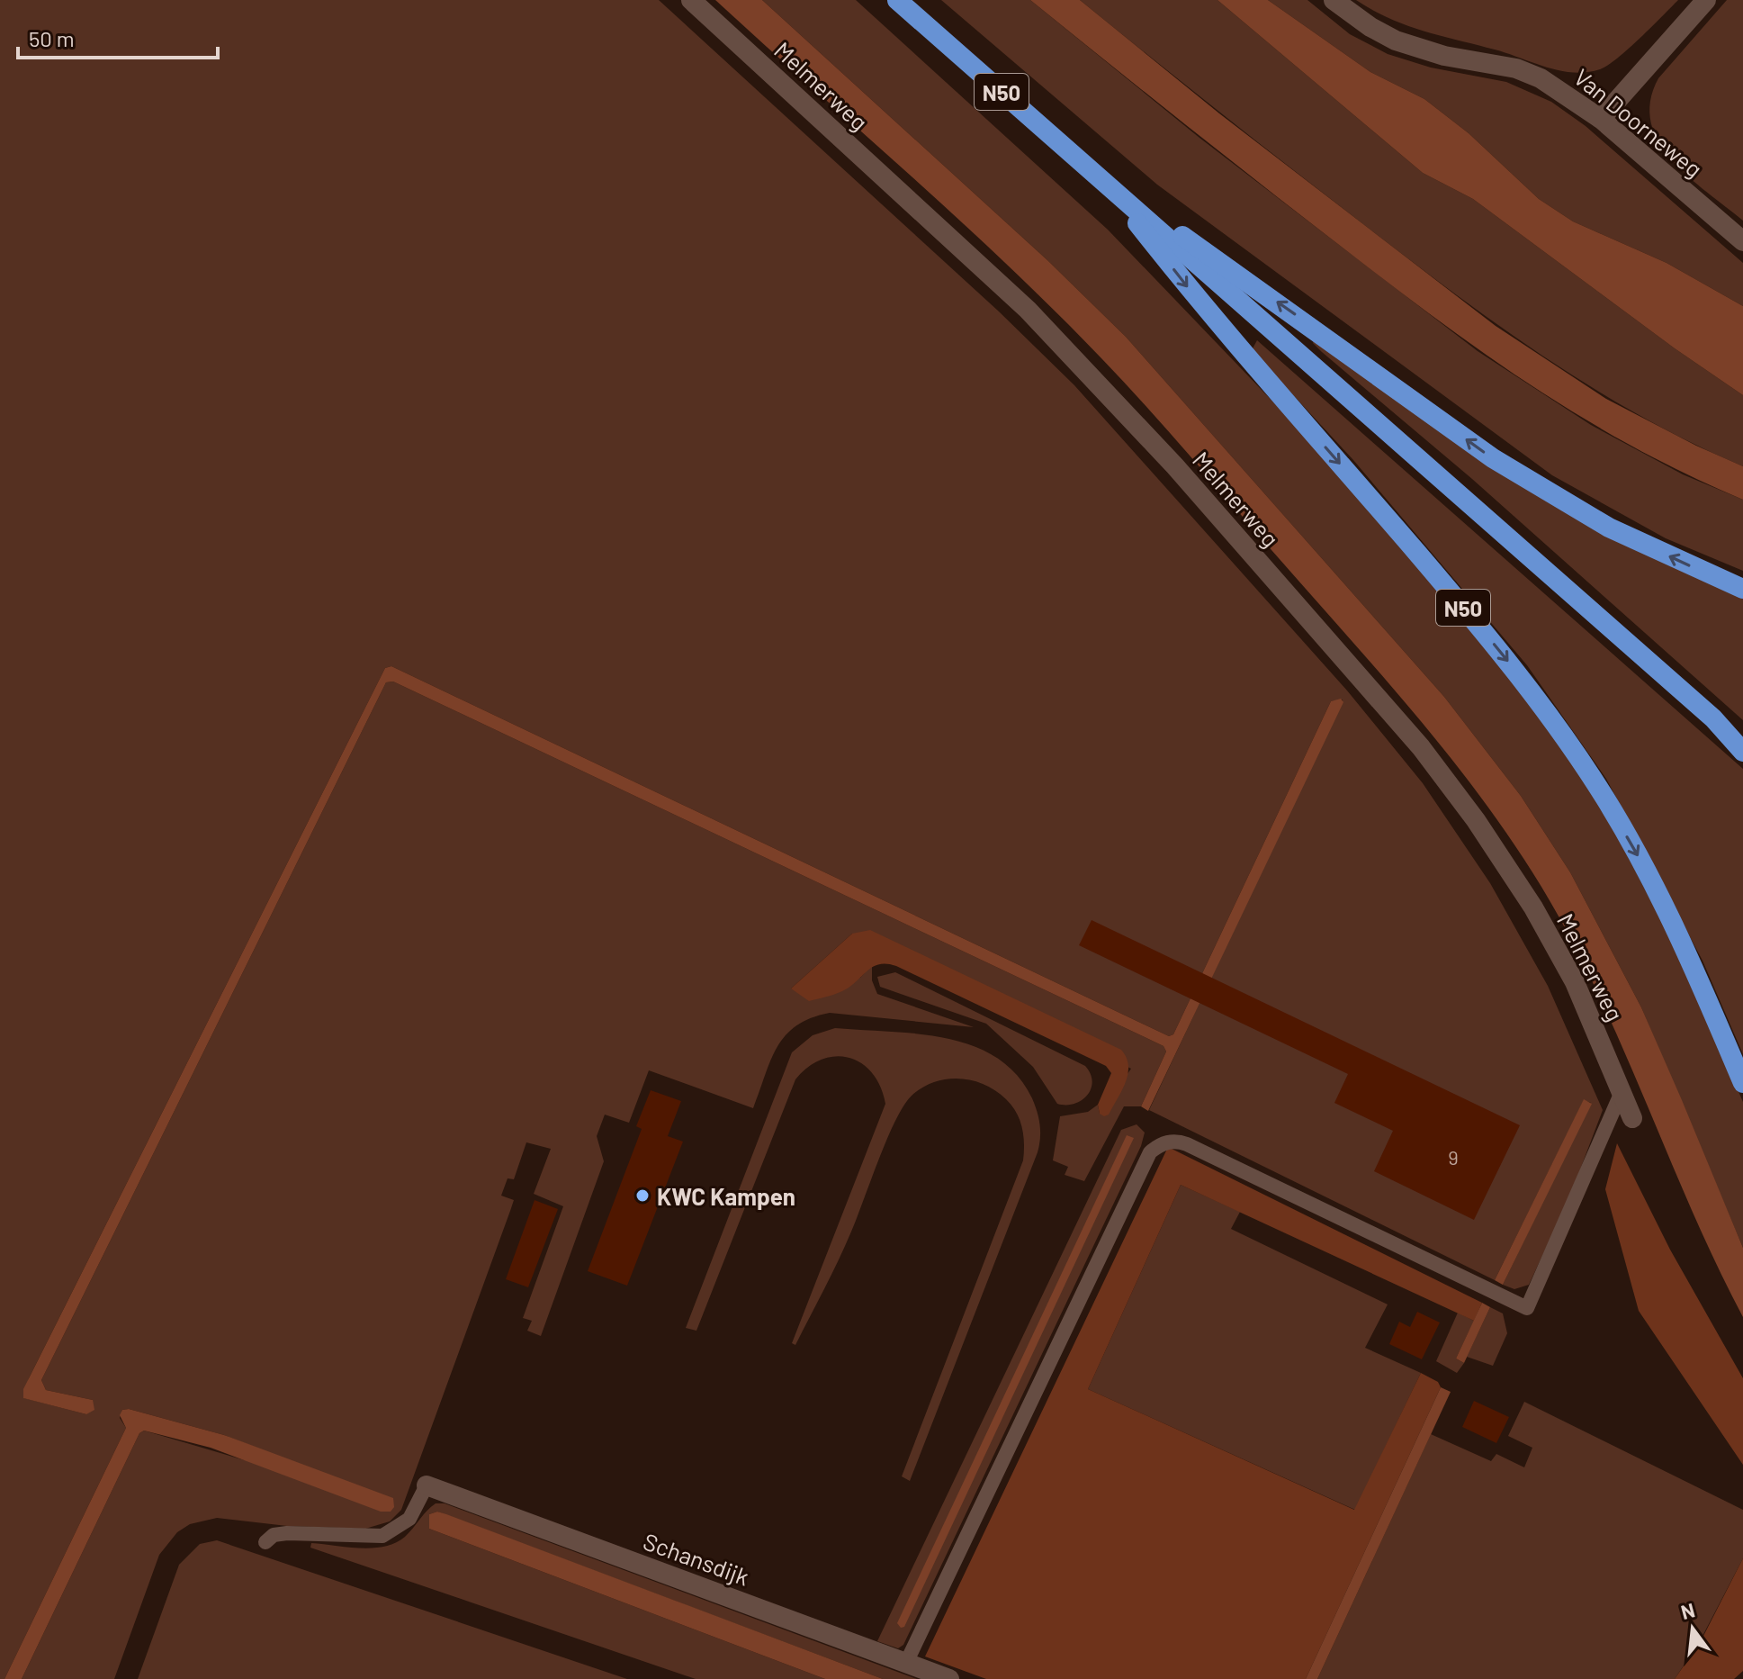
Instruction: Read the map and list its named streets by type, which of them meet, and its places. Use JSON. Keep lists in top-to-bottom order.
{
  "streets": {
    "highway": ["N50"],
    "street": ["Melmerweg", "Van Doorneweg", "Schansdijk"]
  },
  "places": ["KWC Kampen"],
  "house_numbers": ["9"],
  "scale_bar": "50 m",
  "north": "top"
}
